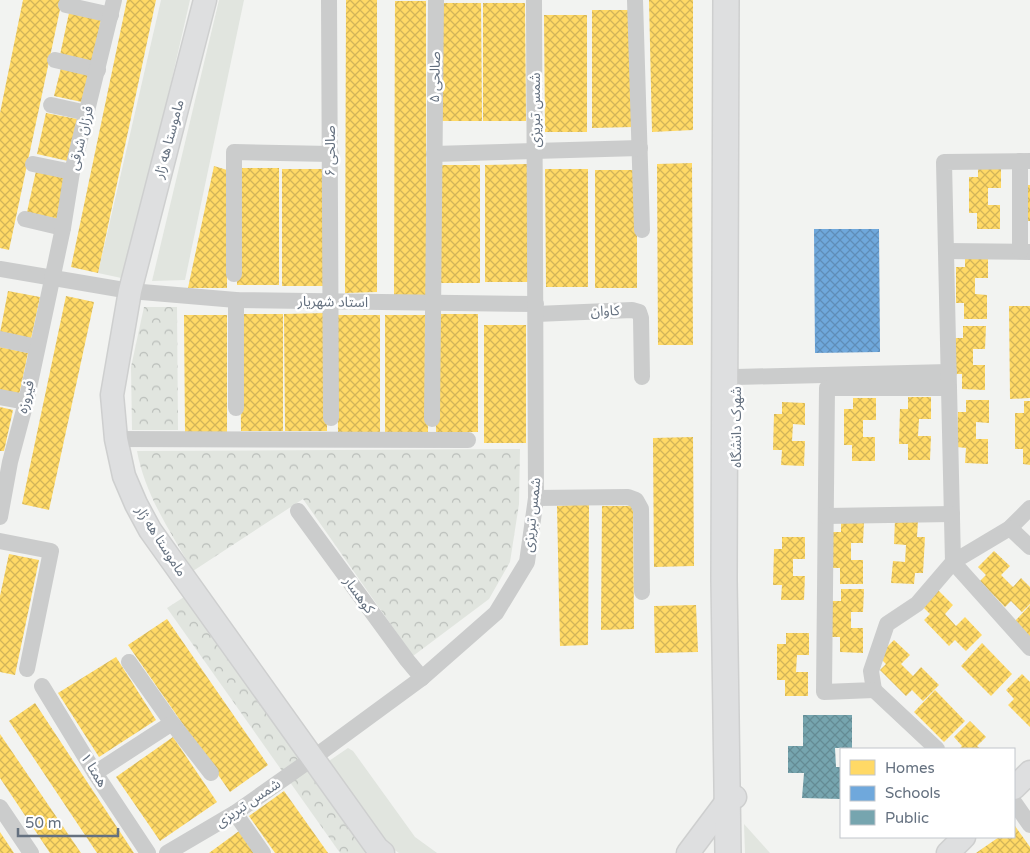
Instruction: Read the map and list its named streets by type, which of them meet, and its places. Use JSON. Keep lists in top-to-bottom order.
{
  "streets": {
    "main road": ["ماموستا هه ژار", "شهرک دانشگاه"],
    "street": [
      "صالحی ۵",
      "شمس تبریزی",
      "فرزان شرقی",
      "صالحی ۶",
      "استاد شهریار",
      "کاوان",
      "فیروزه",
      "کوهسار",
      "همتا ۱"
    ]
  },
  "crossings": [
    ["صالحی ۵", "استاد شهریار"],
    ["شمس تبریزی", "ماموستا هه ژار"],
    ["شمس تبریزی", "استاد شهریار"],
    ["شمس تبریزی", "کاوان"],
    ["شمس تبریزی", "کوهسار"],
    ["فرزان شرقی", "استاد شهریار"],
    ["فرزان شرقی", "فیروزه"],
    ["ماموستا هه ژار", "استاد شهریار"],
    ["صالحی ۶", "استاد شهریار"],
    ["استاد شهریار", "کاوان"],
    ["استاد شهریار", "فیروزه"]
  ],
  "legend": ["Homes", "Schools", "Public"],
  "scale_bar": "50 m"
}
